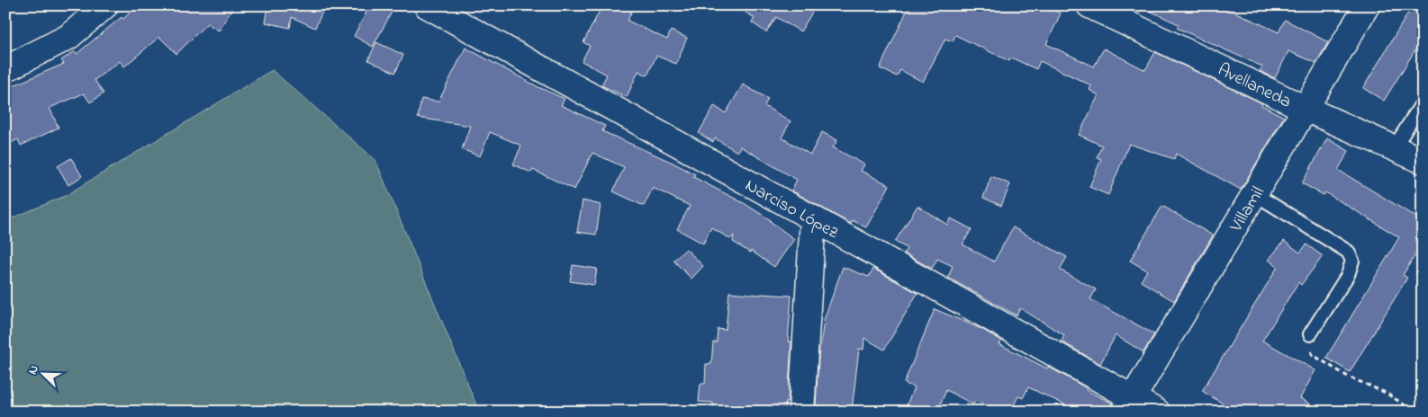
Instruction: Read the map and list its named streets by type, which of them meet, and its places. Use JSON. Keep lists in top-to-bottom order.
{
  "streets": {
    "street": ["Avellaneda", "Narciso López", "Villamil"]
  },
  "crossings": [
    ["Avellaneda", "Villamil"],
    ["Narciso López", "Villamil"]
  ],
  "north": "top left"
}
